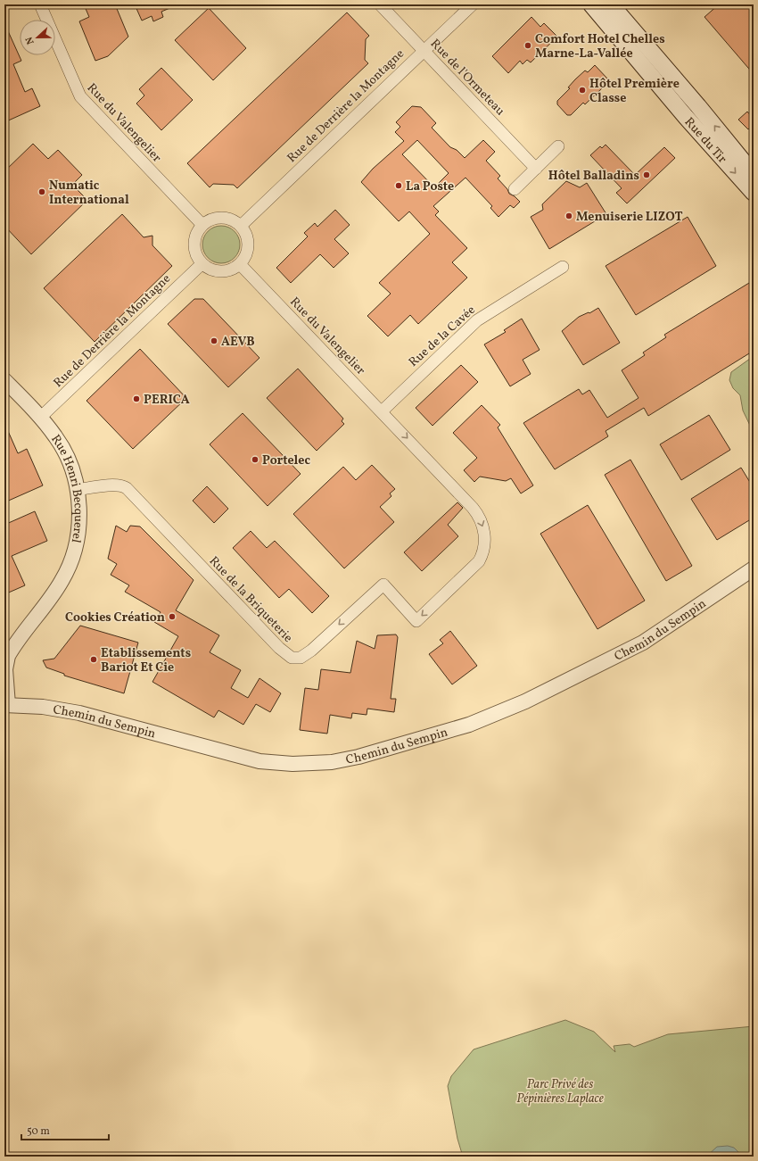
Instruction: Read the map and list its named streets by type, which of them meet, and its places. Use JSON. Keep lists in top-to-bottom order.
{
  "streets": {
    "main road": ["Rue du Tir"],
    "street": [
      "Rue de l'Ormeteau",
      "Rue de Derrière la Montagne",
      "Rue du Valengelier",
      "Rue de la Cavée",
      "Rue Henri Becquerel",
      "Rue de la Briqueterie",
      "Chemin du Sempin"
    ]
  },
  "crossings": [
    ["Rue de l'Ormeteau", "Rue de Derrière la Montagne"],
    ["Rue de Derrière la Montagne", "Rue du Valengelier"],
    ["Rue de Derrière la Montagne", "Rue Henri Becquerel"],
    ["Rue du Valengelier", "Rue de la Cavée"],
    ["Rue du Valengelier", "Rue de la Briqueterie"],
    ["Rue de la Cavée", "Rue de la Briqueterie"],
    ["Rue Henri Becquerel", "Rue de la Briqueterie"],
    ["Rue Henri Becquerel", "Chemin du Sempin"]
  ],
  "parks": ["Parc Privé des Pépinières Laplace"],
  "places": [
    "Comfort Hotel Chelles Marne-La-Vallée",
    "Hôtel Première Classe",
    "Hôtel Balladins",
    "La Poste",
    "Numatic International",
    "Menuiserie LIZOT",
    "AEVB",
    "PERICA",
    "Portelec",
    "Cookies Création",
    "Etablissements Bariot Et Cie"
  ],
  "scale_bar": "50 m",
  "north": "left"
}
